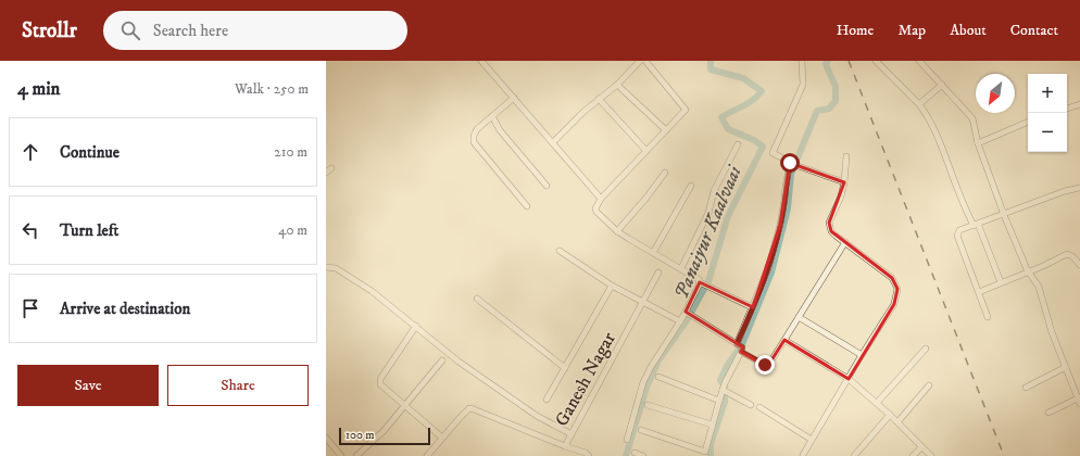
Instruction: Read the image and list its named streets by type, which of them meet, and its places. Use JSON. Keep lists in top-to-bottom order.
{
  "streets": {
    "street": ["Ganesh Nagar"]
  },
  "water": ["Panaiyur Kaalvaai"],
  "scale_bar": "100 m",
  "north": "bottom left",
  "page": {
    "header": "Strollr",
    "search": "Search here",
    "nav": [
      "Home",
      "Map",
      "About",
      "Contact"
    ],
    "heading": ["4 min", "Walk · 250 m"],
    "map_buttons": ["+", "−"],
    "list": [
      ["Continue", "210 m"],
      ["Turn left", "40 m"],
      "Arrive at destination"
    ],
    "buttons": ["Save", "Share"],
    "scale": "100 m"
  }
}
